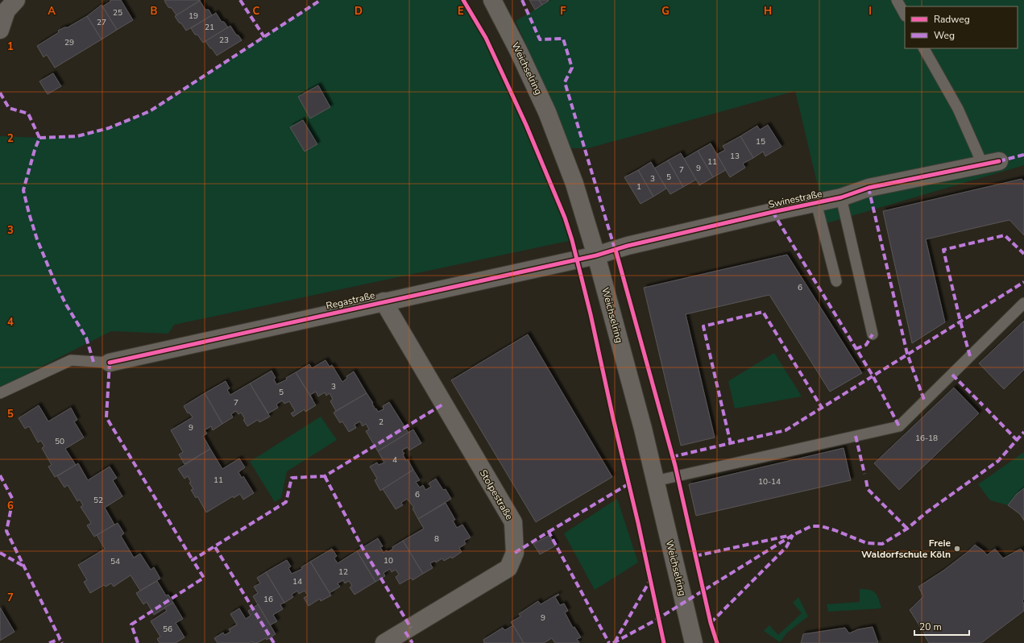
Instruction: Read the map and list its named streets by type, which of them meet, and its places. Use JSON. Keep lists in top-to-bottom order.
{
  "streets": {
    "street": [
      "Weichselring",
      "Swinestraße",
      "Regastraße",
      "Stolpestraße"
    ]
  },
  "crossings": [
    ["Weichselring", "Swinestraße"],
    ["Weichselring", "Regastraße"],
    ["Swinestraße", "Regastraße"],
    ["Regastraße", "Stolpestraße"]
  ],
  "places": ["Freie Waldorfschule Köln"],
  "house_numbers": [
    "25",
    "19",
    "27",
    "21",
    "23",
    "29",
    "15",
    "13",
    "11",
    "9",
    "7",
    "5",
    "3",
    "1",
    "6",
    "3",
    "5",
    "7",
    "2",
    "9",
    "16-18",
    "50",
    "4",
    "11",
    "10-14",
    "6",
    "52",
    "8",
    "10",
    "54",
    "12",
    "14",
    "16",
    "9",
    "56"
  ],
  "legend": ["Radweg", "Weg"],
  "scale_bar": "20 m",
  "grid": {
    "columns": [
      "A",
      "B",
      "C",
      "D",
      "E",
      "F",
      "G",
      "H",
      "I"
    ],
    "rows": [
      "1",
      "2",
      "3",
      "4",
      "5",
      "6",
      "7"
    ]
  }
}
